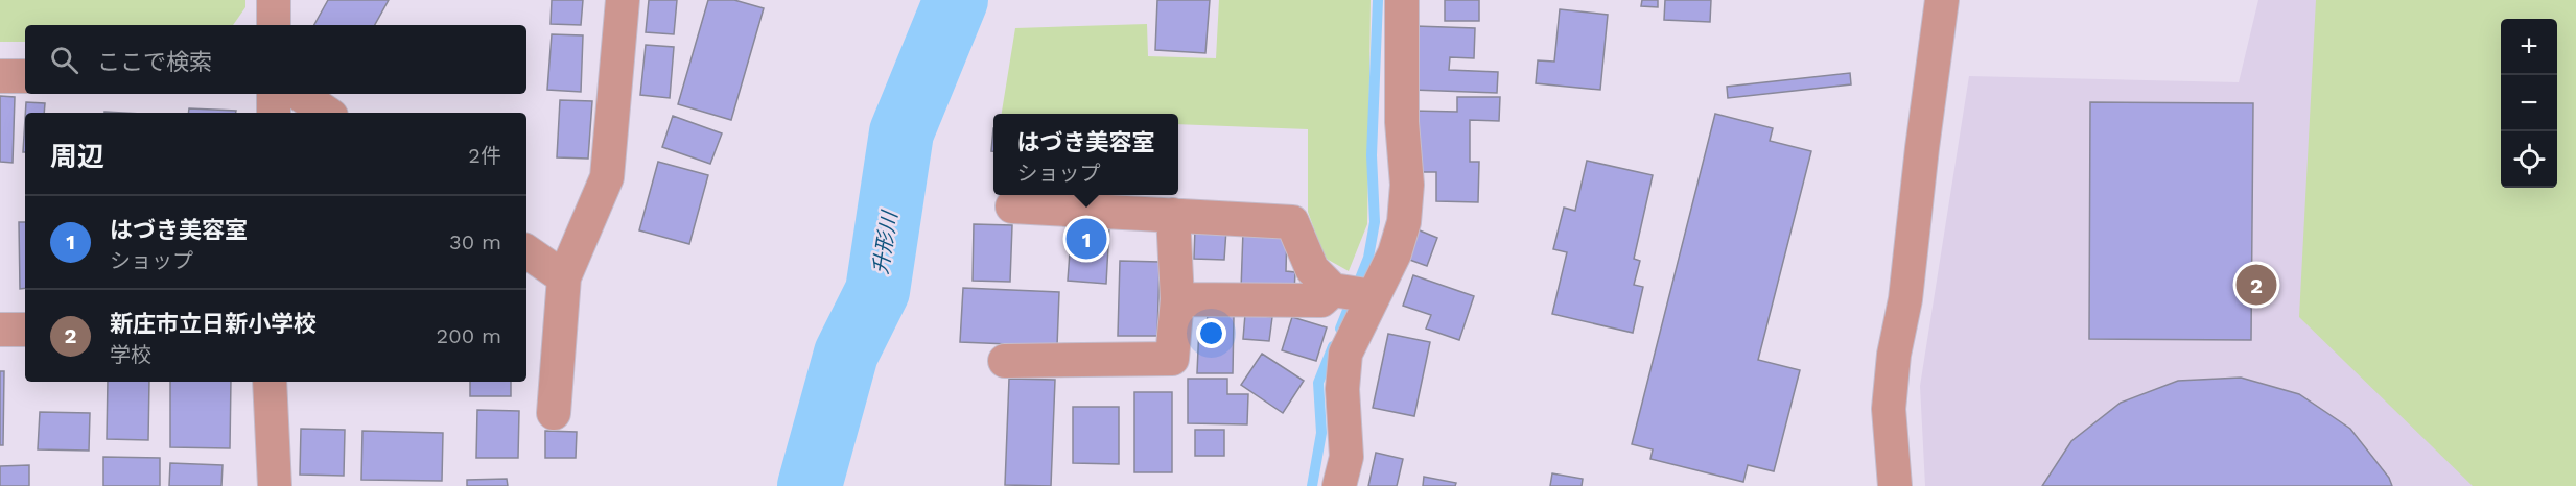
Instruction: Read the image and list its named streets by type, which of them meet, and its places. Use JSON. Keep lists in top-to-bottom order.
{
  "water": ["升形川"],
  "page": {
    "map_buttons": ["+", "−"],
    "search": "ここで検索",
    "heading": ["周辺", "2件"],
    "popup": ["はづき美容室", "ショップ"],
    "list": [
      {
        "mark": "1",
        "name": "はづき美容室",
        "note": "ショップ",
        "value": "30 m"
      },
      {
        "mark": "2",
        "name": "新庄市立日新小学校",
        "note": "学校",
        "value": "200 m"
      }
    ],
    "pins": ["1", "2"]
  }
}
